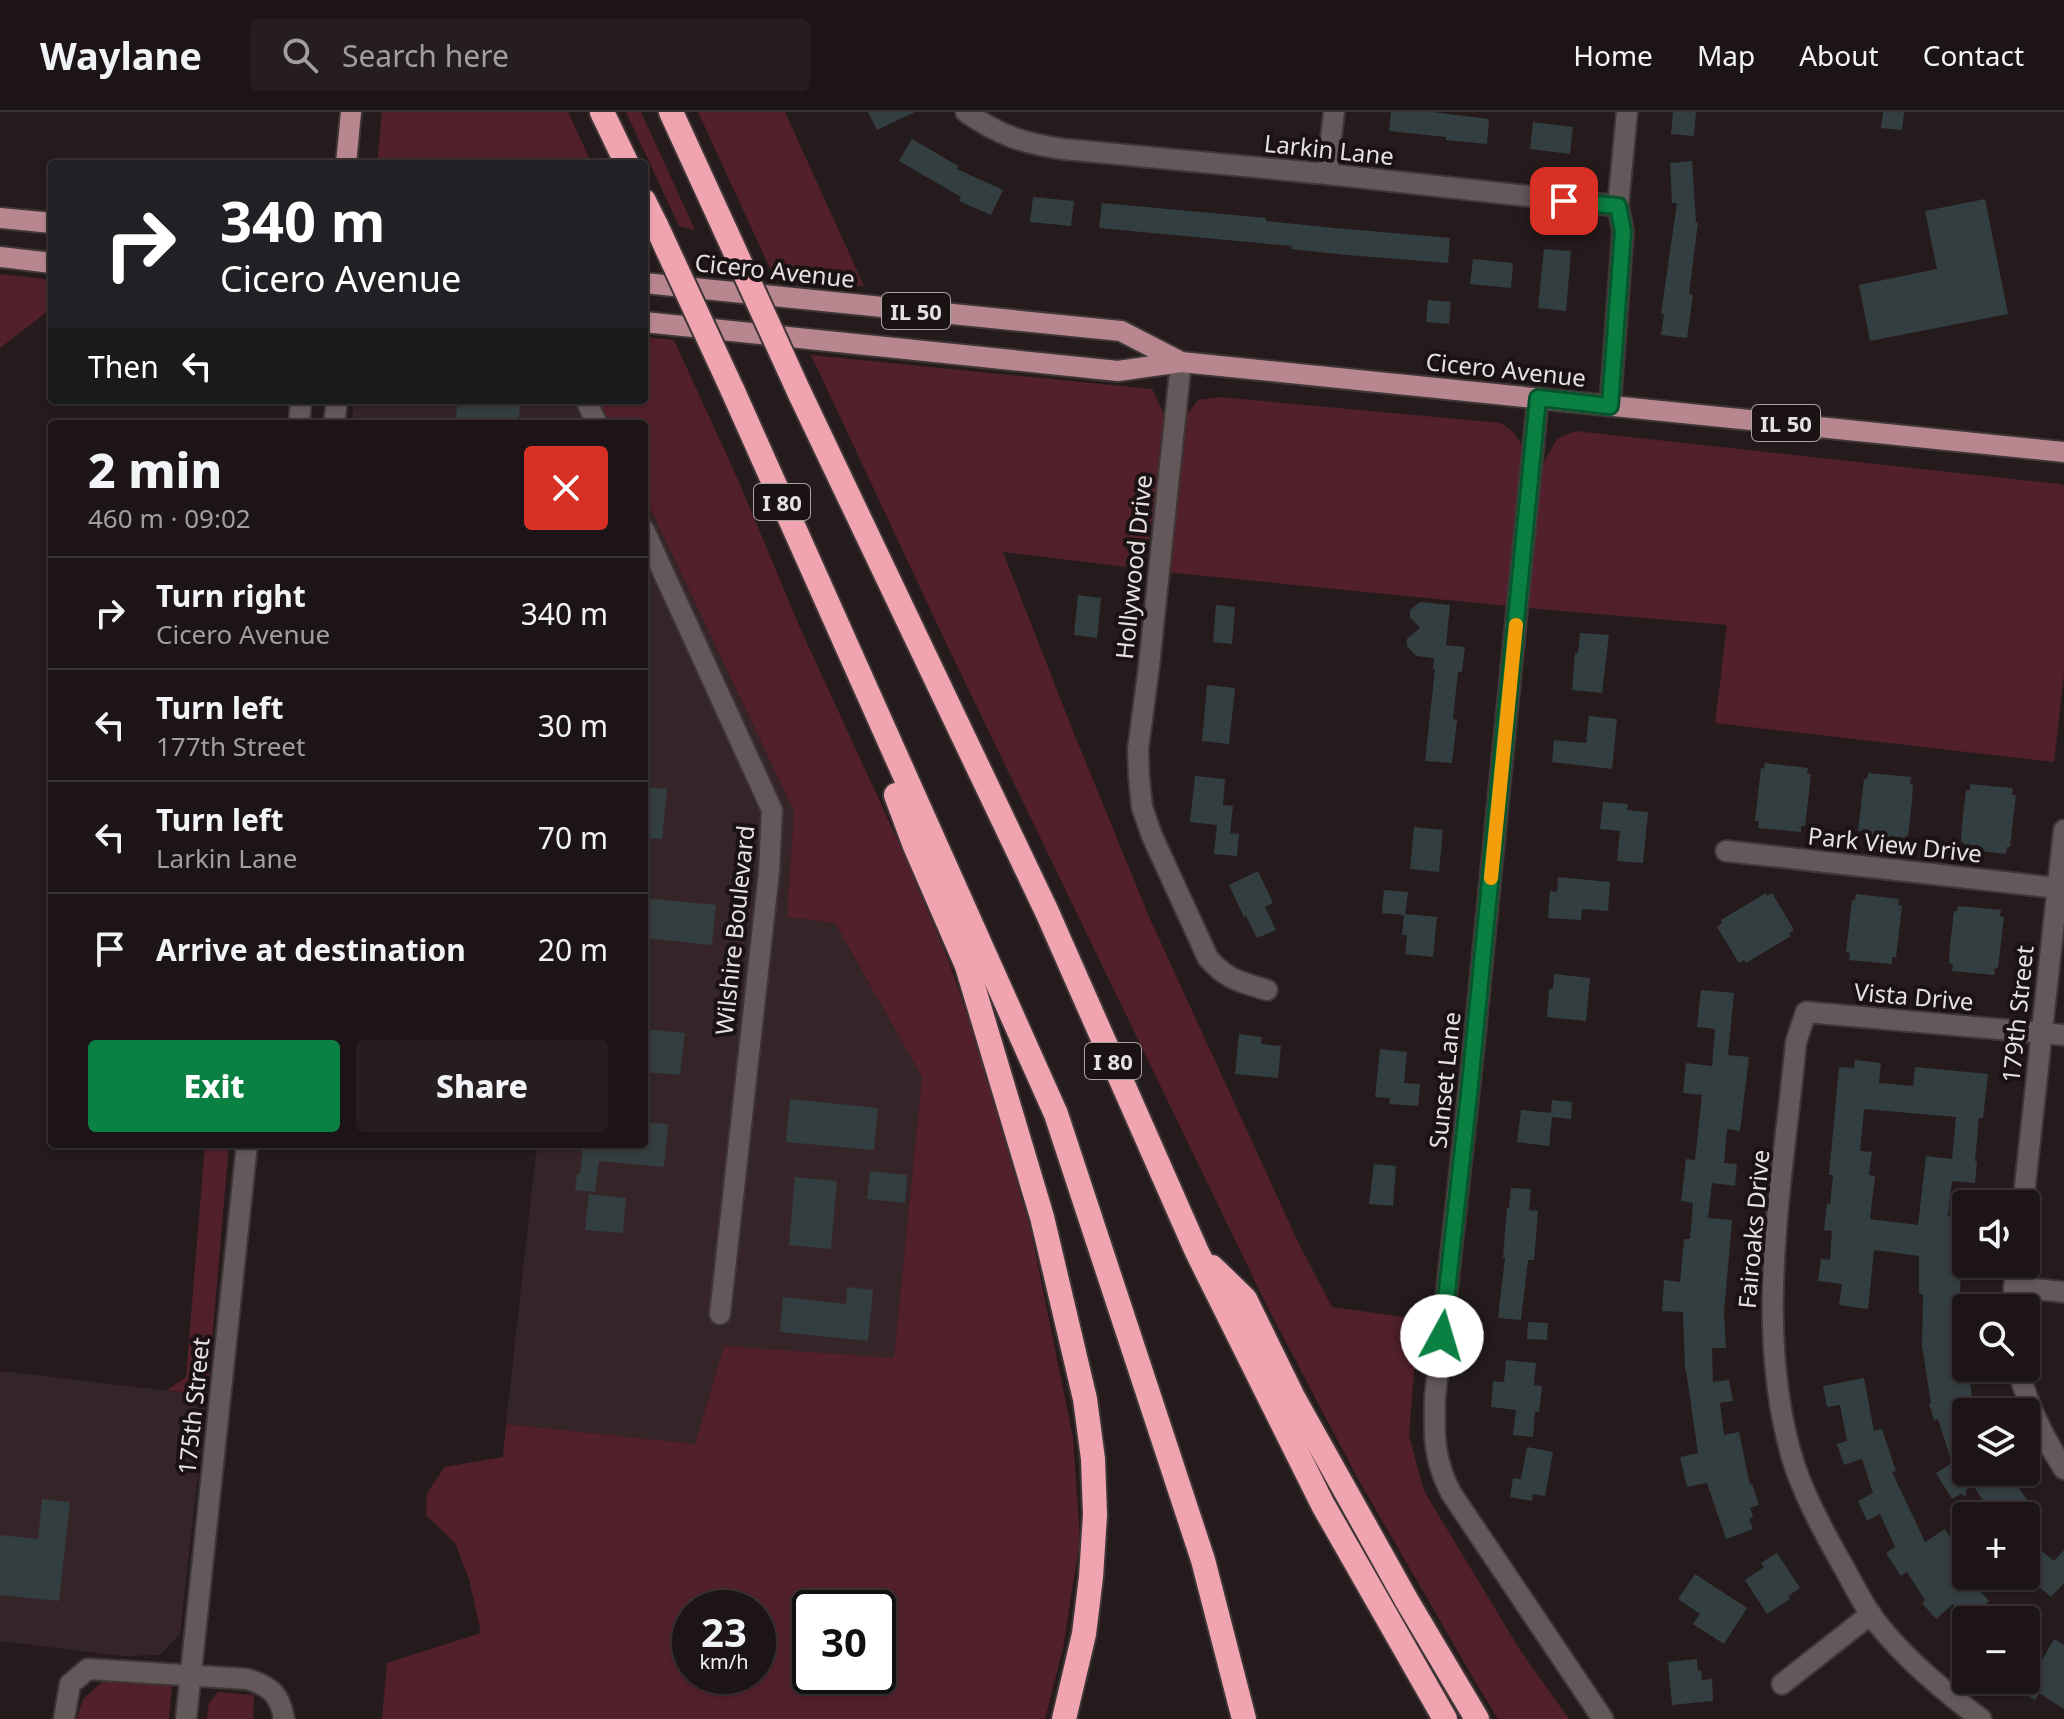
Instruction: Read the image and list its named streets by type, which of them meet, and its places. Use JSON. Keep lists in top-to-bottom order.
{
  "streets": {
    "highway": ["I 80"],
    "main road": ["Cicero Avenue", "IL 50"],
    "street": [
      "Larkin Lane",
      "Hollywood Drive",
      "Park View Drive",
      "Wilshire Boulevard",
      "Vista Drive",
      "179th Street",
      "Sunset Lane",
      "Fairoaks Drive",
      "175th Street"
    ]
  },
  "crossings": [
    ["Cicero Avenue", "Hollywood Drive"],
    ["Cicero Avenue", "Sunset Lane"],
    ["Park View Drive", "179th Street"],
    ["Vista Drive", "179th Street"],
    ["Vista Drive", "Fairoaks Drive"]
  ],
  "page": {
    "header": "Waylane",
    "search": "Search here",
    "nav": [
      "Home",
      "Map",
      "About",
      "Contact"
    ],
    "turn": ["340 m", "Cicero Avenue"],
    "then": "Then",
    "heading": ["2 min", "460 m · 09:02"],
    "list": [
      {
        "name": "Turn right",
        "note": "Cicero Avenue",
        "value": "340 m"
      },
      {
        "name": "Turn left",
        "note": "177th Street",
        "value": "30 m"
      },
      {
        "name": "Turn left",
        "note": "Larkin Lane",
        "value": "70 m"
      },
      {
        "name": "Arrive at destination",
        "value": "20 m"
      }
    ],
    "buttons": ["Exit", "Share"],
    "map_buttons": ["+", "−"],
    "speed": "23 km/h",
    "limit": "30"
  }
}
